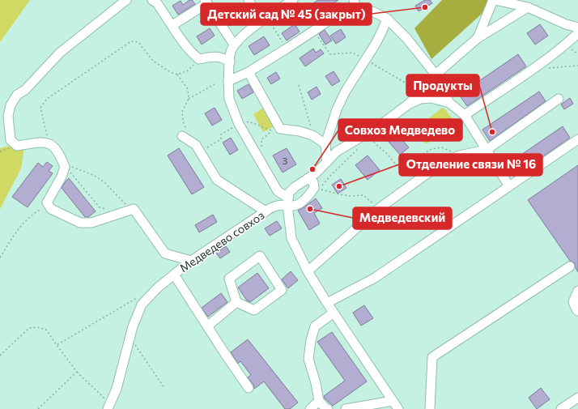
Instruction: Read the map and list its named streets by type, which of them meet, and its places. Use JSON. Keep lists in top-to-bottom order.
{
  "streets": {
    "street": ["Медведево совхоз"]
  },
  "places": [
    "Детский сад № 45 (закрыт)",
    "Продукты",
    "Совхоз Медведево",
    "Отделение связи № 16",
    "Медведевский"
  ],
  "house_numbers": ["3"]
}
